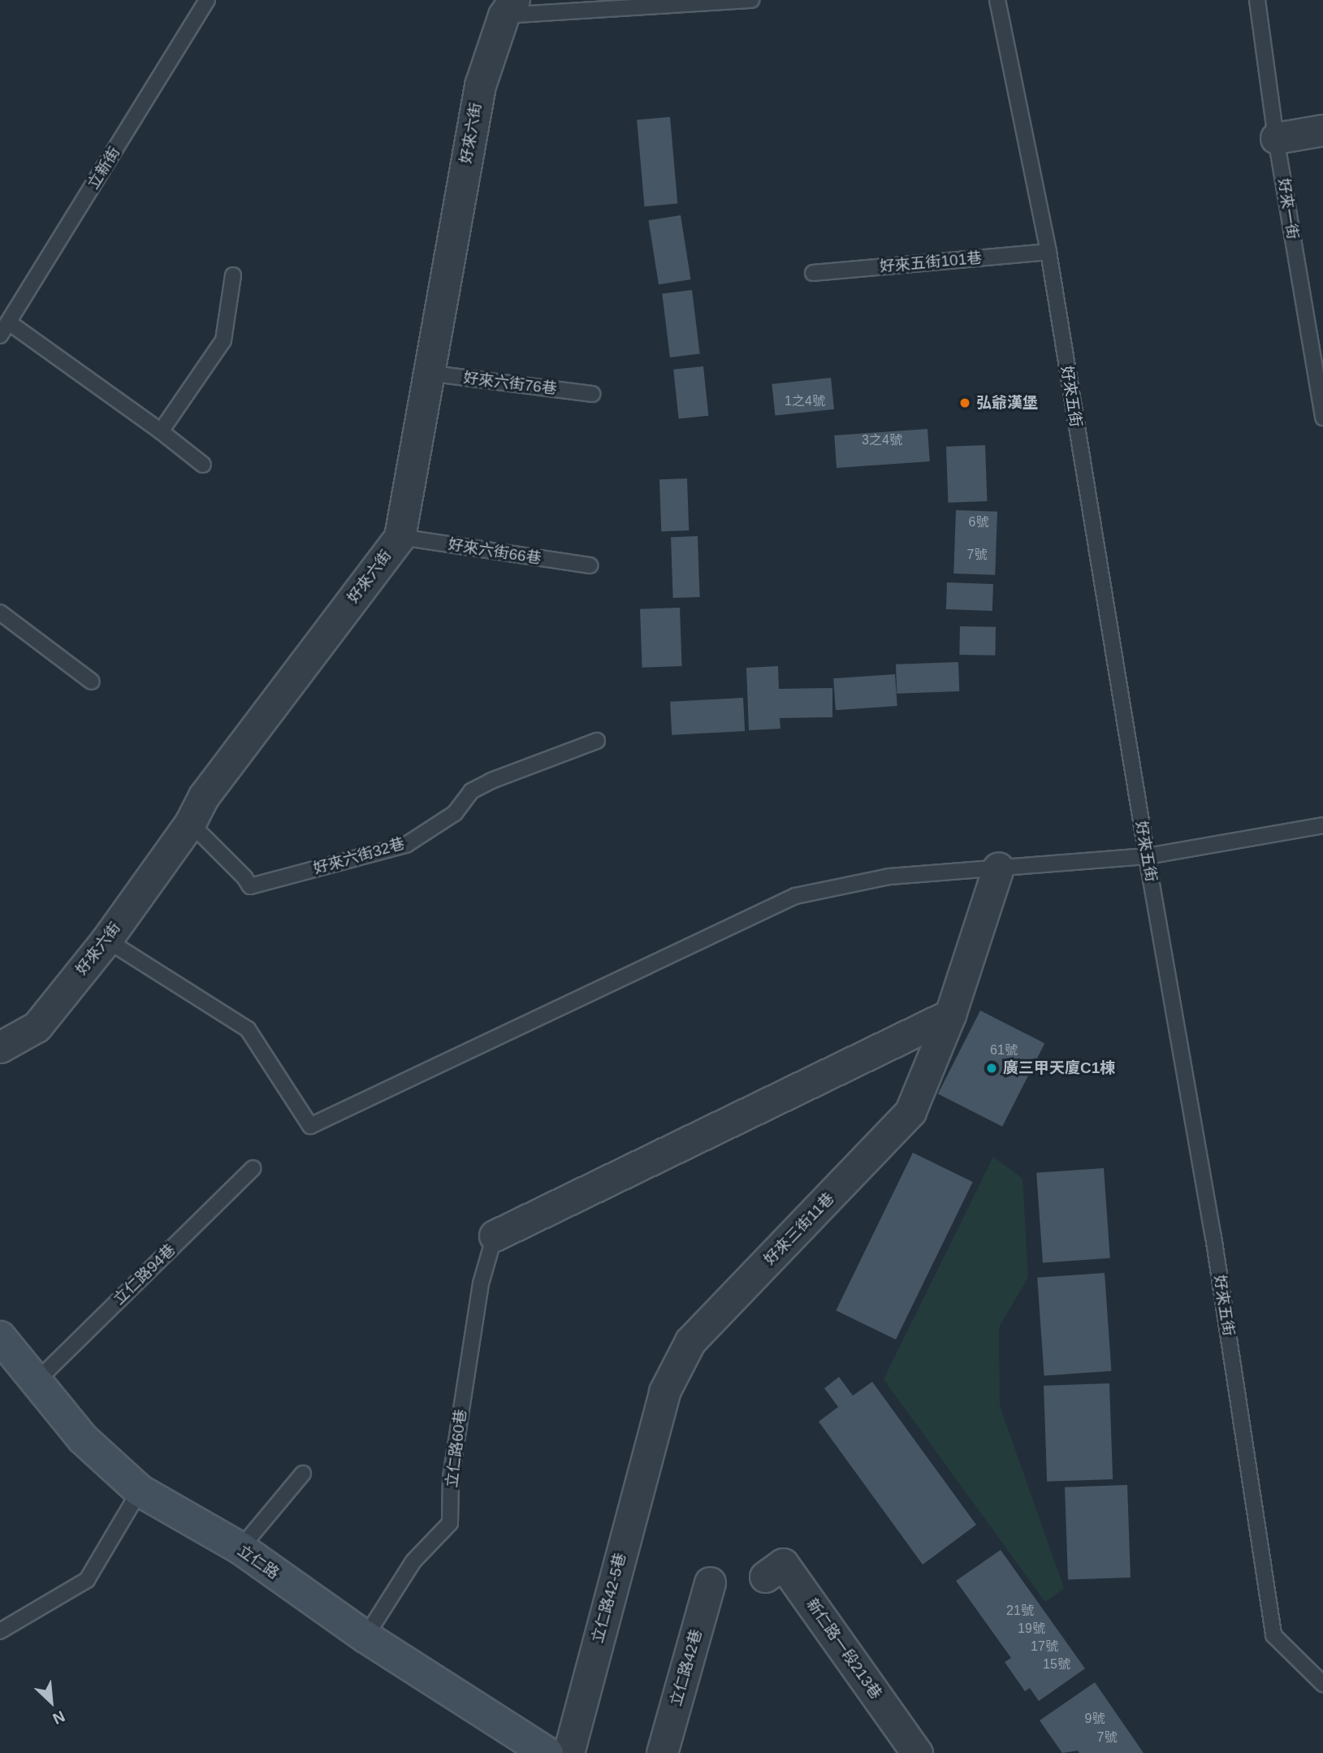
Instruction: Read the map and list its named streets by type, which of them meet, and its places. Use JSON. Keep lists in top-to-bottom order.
{
  "streets": {
    "street": [
      "好來六街",
      "好來三街11巷",
      "立仁路",
      "立仁路42-5巷",
      "新仁路一段213巷",
      "立仁路42巷"
    ],
    "lane": [
      "立新街",
      "好來一街",
      "好來五街101巷",
      "好來六街76巷",
      "好來五街",
      "好來六街66巷",
      "好來六街32巷",
      "立仁路94巷",
      "立仁路60巷"
    ]
  },
  "crossings": [
    ["好來六街", "好來六街76巷"],
    ["好來六街", "好來六街66巷"],
    ["好來六街", "好來六街32巷"],
    ["好來五街101巷", "好來五街"],
    ["好來三街11巷", "立仁路42-5巷"],
    ["立仁路94巷", "立仁路"],
    ["立仁路60巷", "立仁路"]
  ],
  "places": ["弘爺漢堡", "廣三甲天廈C1棟"],
  "house_numbers": [
    "1之4號",
    "3之4號",
    "6號",
    "7號",
    "61號",
    "21號",
    "19號",
    "17號",
    "15號",
    "9號",
    "7號"
  ],
  "north": "bottom right"
}
